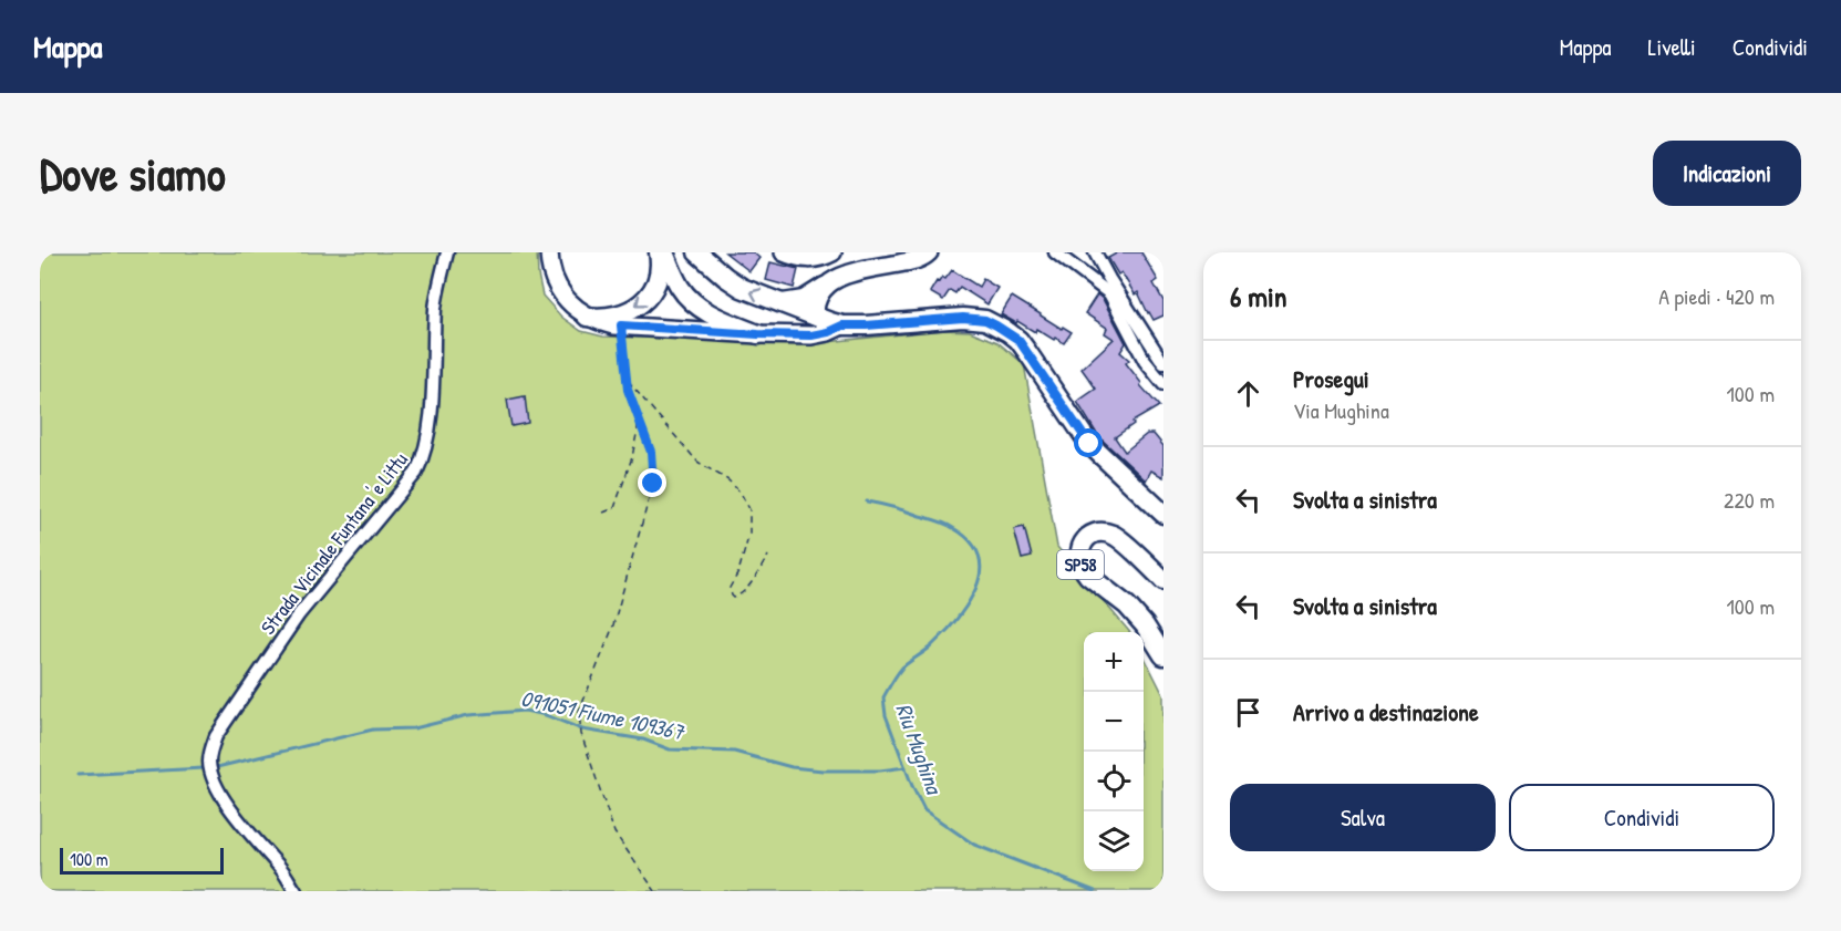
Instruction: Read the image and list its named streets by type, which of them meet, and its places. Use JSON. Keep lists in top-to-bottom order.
{
  "streets": {
    "main road": ["SP58"],
    "street": ["Strada Vicinale Funtana 'e Littu"]
  },
  "water": ["091051 Fiume 109367", "Riu Mughina"],
  "scale_bar": "100 m",
  "page": {
    "header": "Mappa",
    "nav": ["Mappa", "Livelli", "Condividi"],
    "buttons": [
      "Indicazioni",
      ["Salva", "Condividi"]
    ],
    "title": "Dove siamo",
    "heading": ["6 min", "A piedi · 420 m"],
    "list": [
      ["Prosegui", "Via Mughina", "100 m"],
      ["Svolta a sinistra", "220 m"],
      ["Svolta a sinistra", "100 m"],
      "Arrivo a destinazione"
    ],
    "map_buttons": ["+", "−"],
    "scale": "100 m"
  }
}
